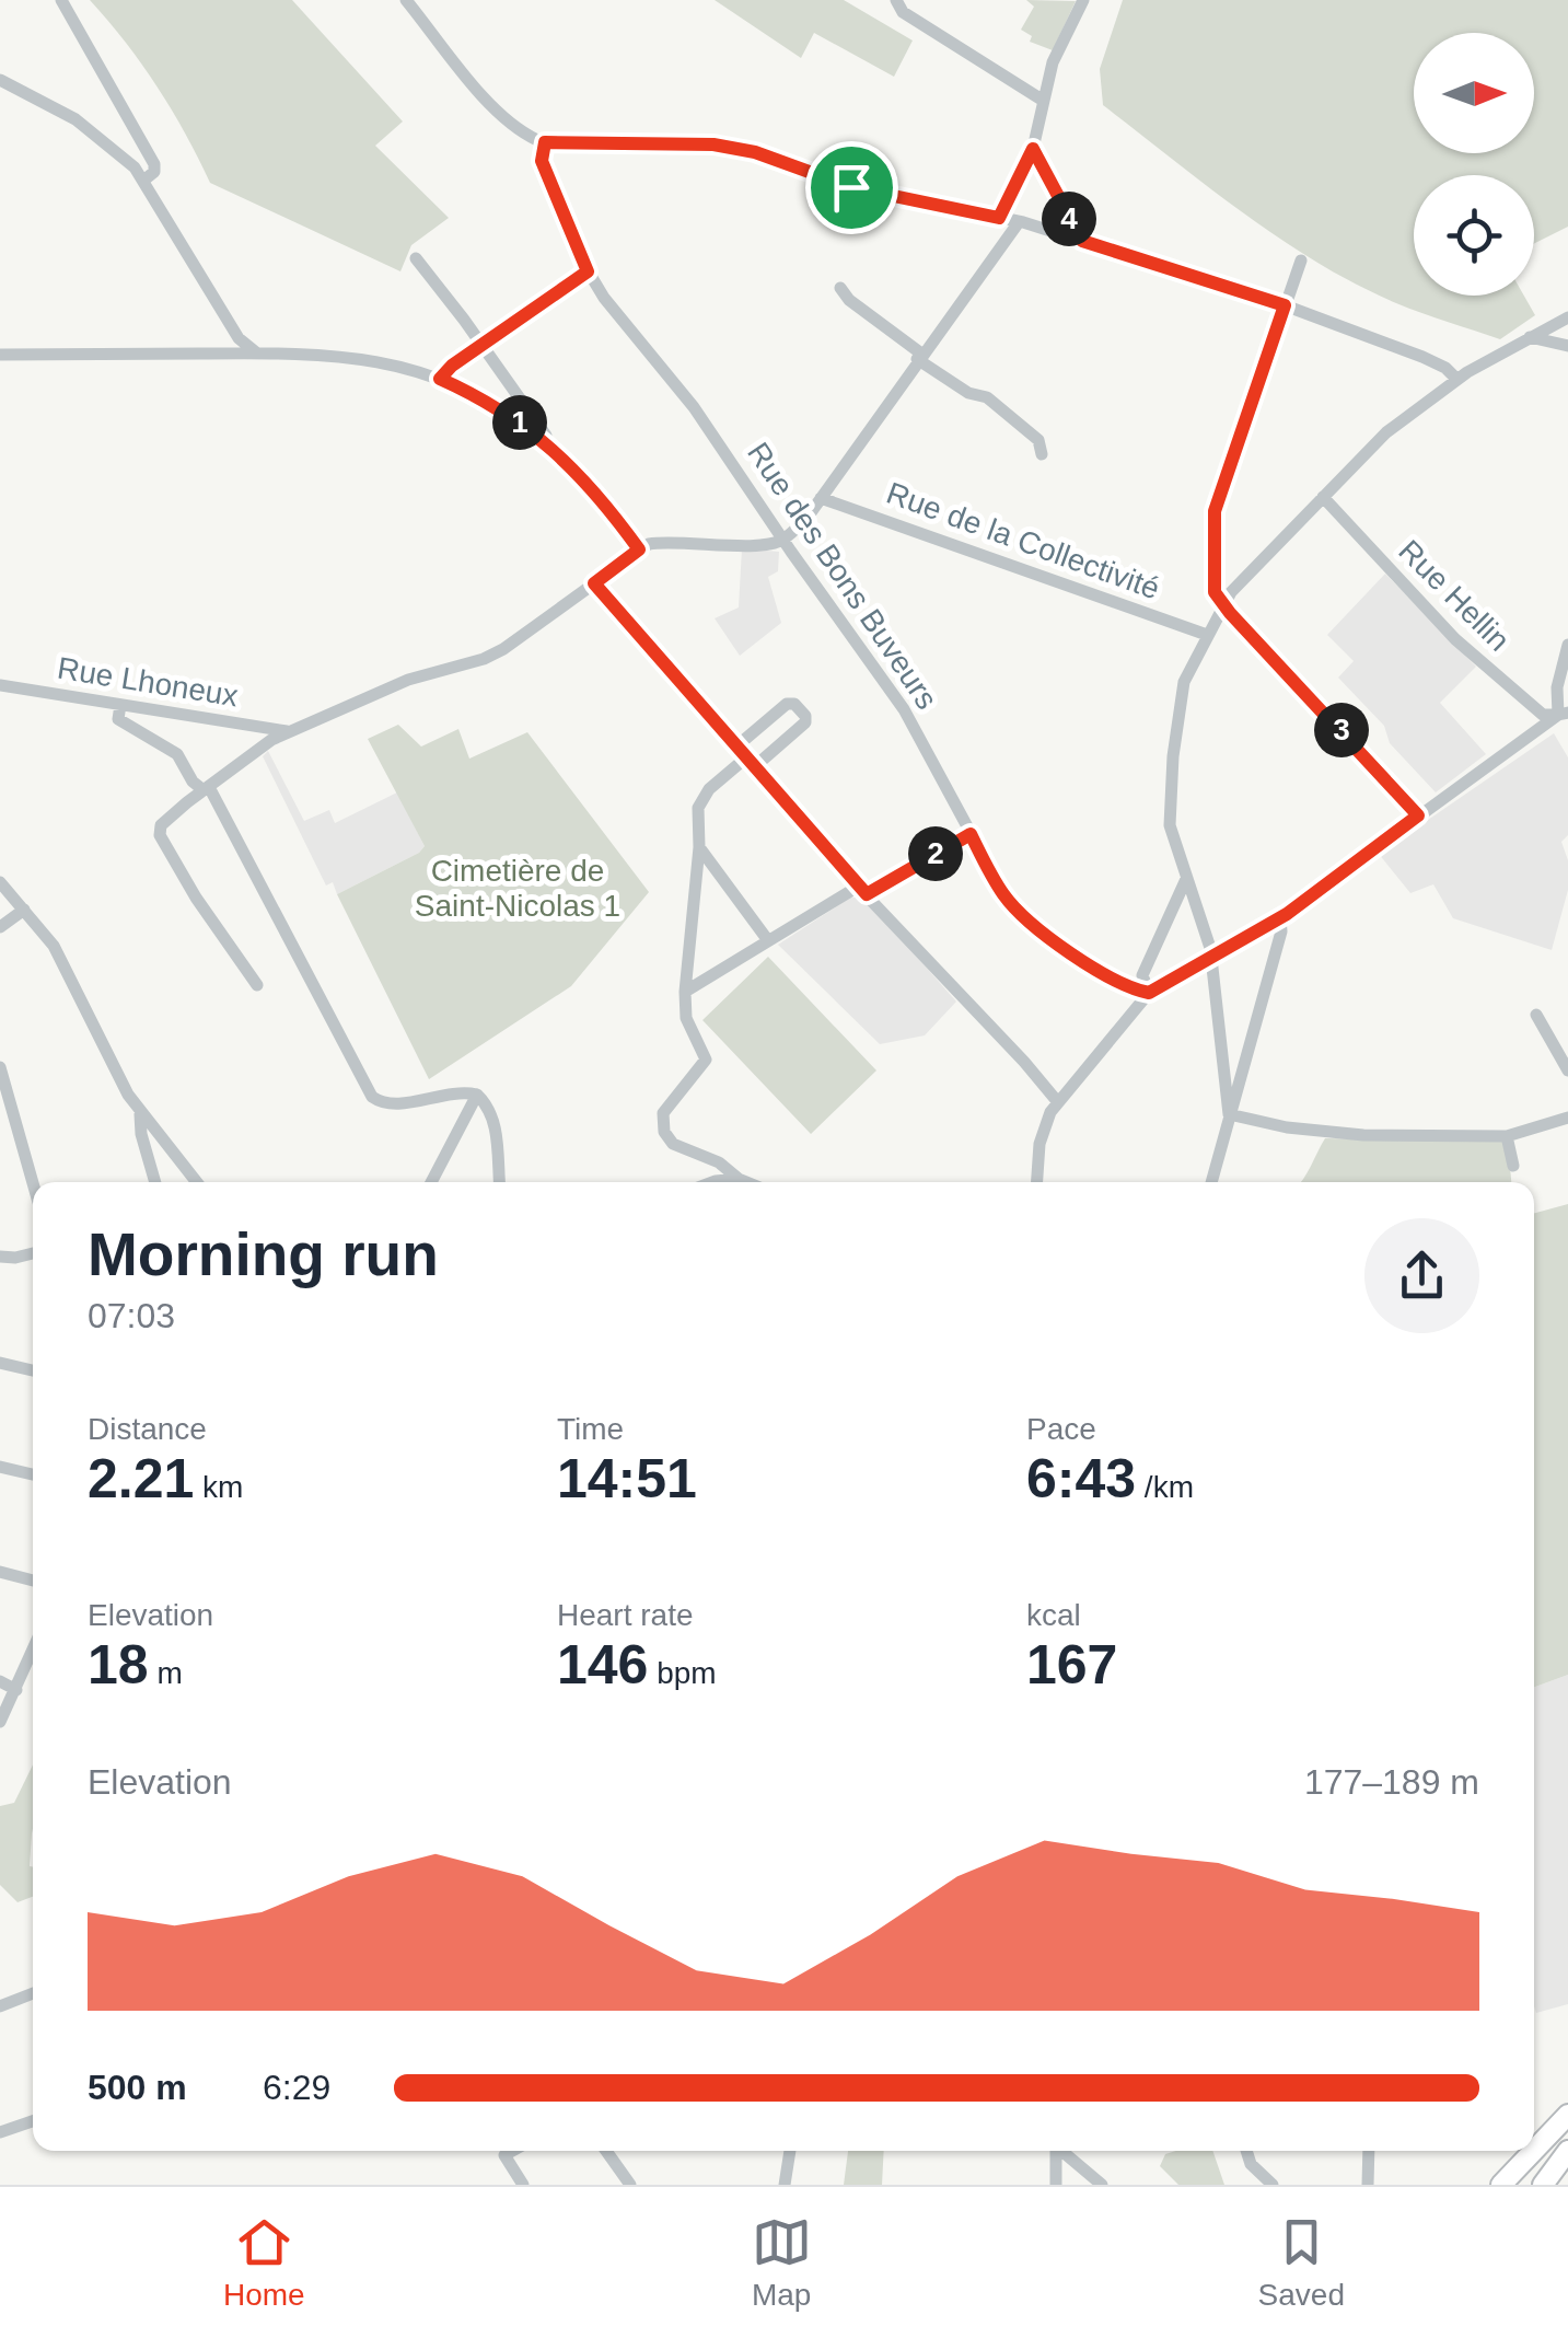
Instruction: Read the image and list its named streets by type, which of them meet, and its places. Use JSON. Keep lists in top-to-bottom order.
{
  "streets": {
    "street": [
      "Rue de la Collectivité",
      "Rue des Bons Buveurs",
      "Rue Hellin",
      "Rue Lhoneux"
    ]
  },
  "parks": ["Cimetière de Saint-Nicolas 1"],
  "north": "right",
  "page": {
    "pins": [
      "4",
      "1",
      "3",
      "2"
    ],
    "heading": ["Morning run", "07:03"],
    "stats": [
      ["Distance", "2.21 km"],
      ["Time", "14:51"],
      ["Pace", "6:43 /km"],
      ["Elevation", "18 m"],
      ["Heart rate", "146 bpm"],
      ["kcal", "167"]
    ],
    "chart": ["Elevation", "177–189 m"],
    "list": [
      {
        "name": "500 m",
        "note": "6:29"
      }
    ],
    "tabs": ["Home", "Map", "Saved"]
  }
}
